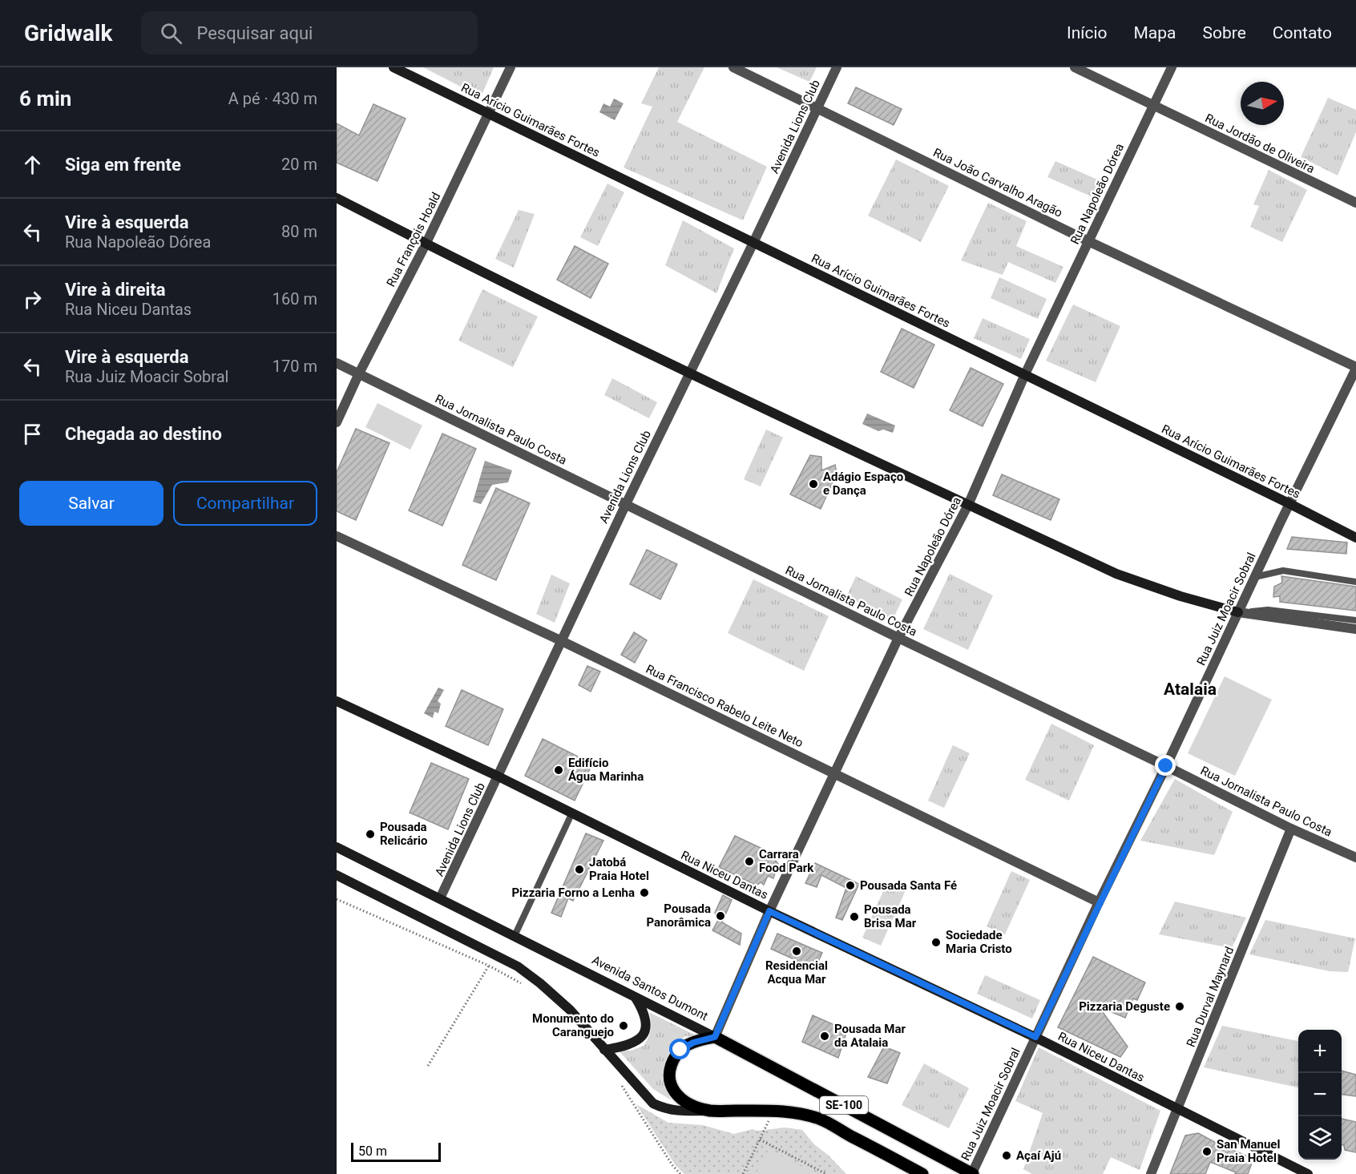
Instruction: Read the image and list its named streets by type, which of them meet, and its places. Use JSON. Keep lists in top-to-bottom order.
{
  "streets": {
    "main road": ["Avenida Santos Dumont", "SE-100"],
    "street": [
      "Rua Arício Guimarães Fortes",
      "Avenida Lions Club",
      "Rua Jordão de Oliveira",
      "Rua João Carvalho Aragão",
      "Rua Napoleão Dórea",
      "Rua François Hoald",
      "Rua Jornalista Paulo Costa",
      "Rua Juiz Moacir Sobral",
      "Rua Francisco Rabelo Leite Neto",
      "Rua Niceu Dantas",
      "Rua Durval Maynard"
    ]
  },
  "crossings": [
    ["Rua Arício Guimarães Fortes", "Avenida Lions Club"],
    ["Rua Arício Guimarães Fortes", "Rua Napoleão Dórea"],
    ["Rua Arício Guimarães Fortes", "Rua François Hoald"],
    ["Rua Arício Guimarães Fortes", "Rua Juiz Moacir Sobral"],
    ["Avenida Lions Club", "Rua João Carvalho Aragão"],
    ["Avenida Lions Club", "Rua Jornalista Paulo Costa"],
    ["Avenida Lions Club", "Rua Francisco Rabelo Leite Neto"],
    ["Avenida Lions Club", "Rua Niceu Dantas"],
    ["Avenida Lions Club", "Avenida Santos Dumont"],
    ["Rua Jordão de Oliveira", "Rua Napoleão Dórea"],
    ["Rua João Carvalho Aragão", "Rua Napoleão Dórea"],
    ["Rua João Carvalho Aragão", "Rua Juiz Moacir Sobral"],
    ["Rua Napoleão Dórea", "Rua Jornalista Paulo Costa"],
    ["Rua Napoleão Dórea", "Rua Francisco Rabelo Leite Neto"],
    ["Rua Napoleão Dórea", "Rua Niceu Dantas"],
    ["Rua Napoleão Dórea", "Avenida Santos Dumont"],
    ["Rua François Hoald", "Rua Jornalista Paulo Costa"],
    ["Rua Jornalista Paulo Costa", "Rua Juiz Moacir Sobral"],
    ["Rua Jornalista Paulo Costa", "Rua Durval Maynard"],
    ["Rua Juiz Moacir Sobral", "Rua Francisco Rabelo Leite Neto"],
    ["Rua Juiz Moacir Sobral", "Rua Niceu Dantas"],
    ["Rua Juiz Moacir Sobral", "Avenida Santos Dumont"],
    ["Rua Niceu Dantas", "Rua Durval Maynard"]
  ],
  "districts": ["Atalaia"],
  "places": [
    "Adágio Espaço e Dança",
    "Edifício Água Marinha",
    "Pousada Relicário",
    "Carrara Food Park",
    "Jatobá Praia Hotel",
    "Pousada Santa Fé",
    "Pizzaria Forno a Lenha",
    "Pousada Panorâmica",
    "Pousada Brisa Mar",
    "Sociedade Maria Cristo",
    "Residencial Acqua Mar",
    "Pizzaria Deguste",
    "Monumento do Caranguejo",
    "Pousada Mar da Atalaia",
    "San Manuel Praia Hotel",
    "Açaí Ajú"
  ],
  "scale_bar": "50 m",
  "north": "right",
  "page": {
    "header": "Gridwalk",
    "search": "Pesquisar aqui",
    "nav": [
      "Início",
      "Mapa",
      "Sobre",
      "Contato"
    ],
    "heading": ["6 min", "A pé · 430 m"],
    "list": [
      ["Siga em frente", "20 m"],
      ["Vire à esquerda", "Rua Napoleão Dórea", "80 m"],
      ["Vire à direita", "Rua Niceu Dantas", "160 m"],
      ["Vire à esquerda", "Rua Juiz Moacir Sobral", "170 m"],
      "Chegada ao destino"
    ],
    "buttons": ["Salvar", "Compartilhar"],
    "map_buttons": ["+", "−"],
    "scale": "50 m"
  }
}
